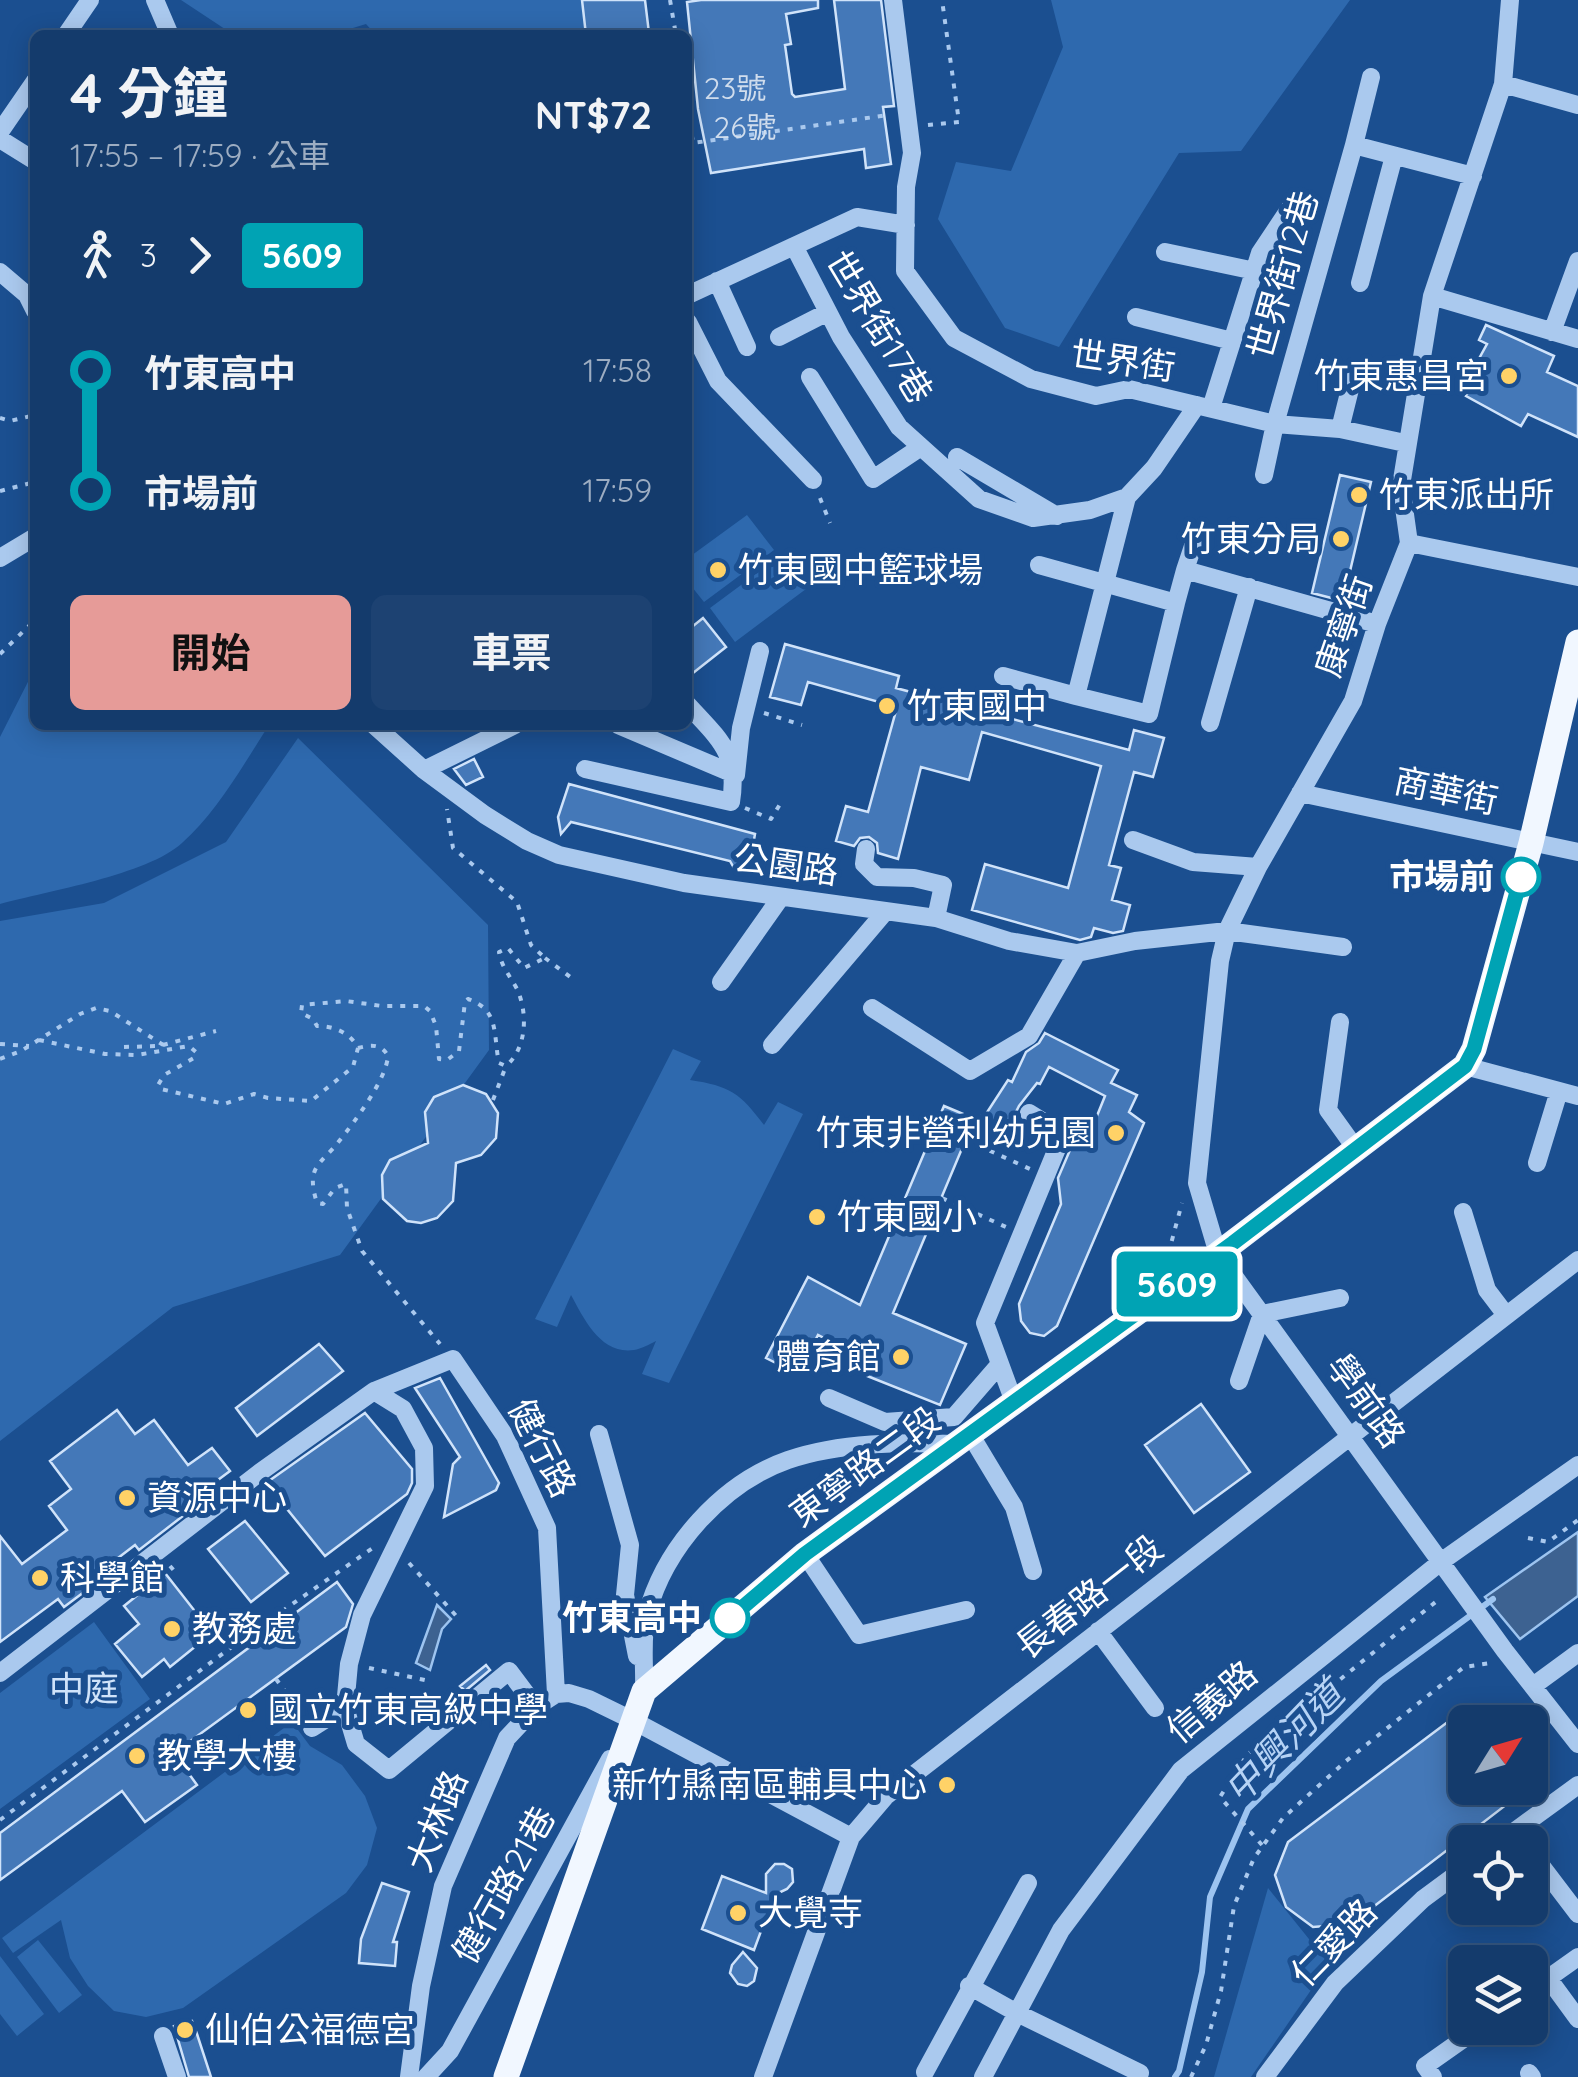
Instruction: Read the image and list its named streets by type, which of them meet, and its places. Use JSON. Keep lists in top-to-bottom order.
{
  "streets": {
    "main road": ["東寧路二段"],
    "street": [
      "世界街12巷",
      "世界街17巷",
      "世界街",
      "康寧街",
      "商華街",
      "公園路",
      "學前路",
      "健行路",
      "長春路一段",
      "信義路",
      "大林路",
      "健行路21巷",
      "仁愛路"
    ]
  },
  "crossings": [
    ["世界街12巷", "世界街"],
    ["世界街", "康寧街"],
    ["康寧街", "商華街"],
    ["康寧街", "公園路"],
    ["康寧街", "學前路"],
    ["康寧街", "東寧路二段"],
    ["學前路", "東寧路二段"],
    ["學前路", "長春路一段"],
    ["學前路", "信義路"],
    ["健行路", "大林路"],
    ["東寧路二段", "健行路21巷"]
  ],
  "water": ["中興河道"],
  "parks": ["中庭"],
  "places": [
    "竹東惠昌宮",
    "竹東派出所",
    "竹東分局",
    "竹東國中籃球場",
    "竹東國中",
    "市場前",
    "竹東非營利幼兒園",
    "竹東國小",
    "體育館",
    "資源中心",
    "科學館",
    "竹東高中",
    "教務處",
    "國立竹東高級中學",
    "教學大樓",
    "新竹縣南區輔具中心",
    "大覺寺",
    "仙伯公福德宮"
  ],
  "lines": ["bus line 5609"],
  "house_numbers": ["23號", "26號"],
  "north": "top right",
  "page": {
    "on_map": "5609",
    "heading": ["4 分鐘", "17:55 – 17:59 · 公車", "NT$72"],
    "legs": ["3", "5609"],
    "list": [
      {
        "name": "竹東高中",
        "value": "17:58"
      },
      {
        "name": "市場前",
        "value": "17:59"
      }
    ],
    "buttons": ["開始", "車票"]
  }
}
